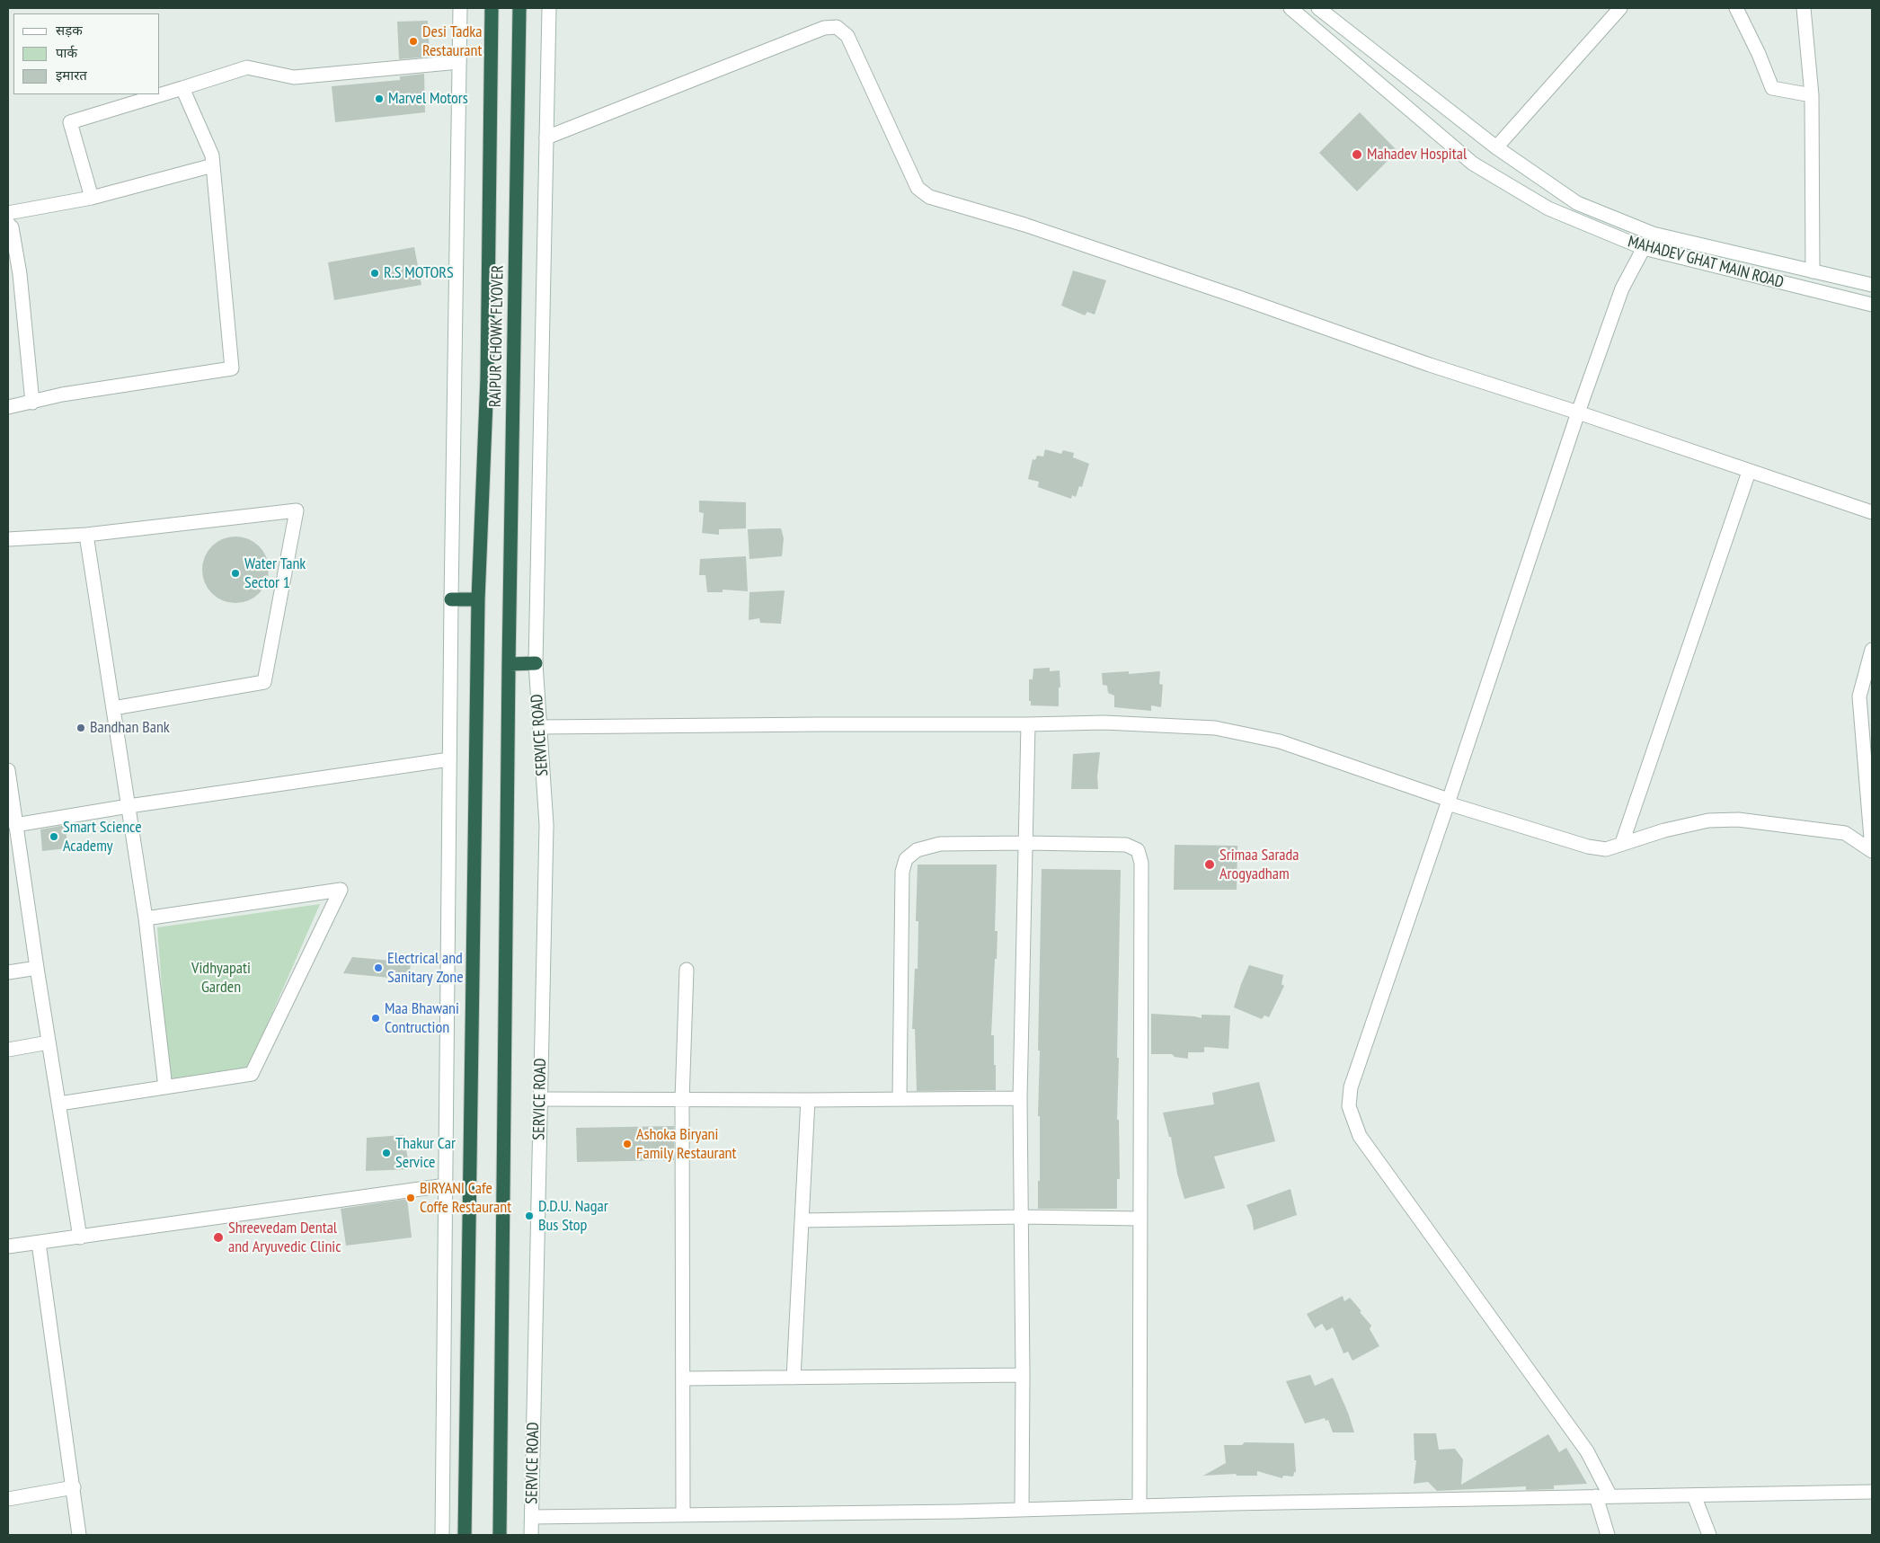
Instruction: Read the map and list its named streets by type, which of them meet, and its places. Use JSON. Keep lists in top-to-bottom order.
{
  "streets": {
    "highway": ["RAIPUR CHOWK FLYOVER"],
    "street": ["MAHADEV GHAT MAIN ROAD", "SERVICE ROAD"]
  },
  "parks": ["Vidhyapati Garden"],
  "places": [
    "Desi Tadka Restaurant",
    "Marvel Motors",
    "Mahadev Hospital",
    "R.S MOTORS",
    "Water Tank Sector 1",
    "Bandhan Bank",
    "Smart Science Academy",
    "Srimaa Sarada Arogyadham",
    "Electrical and Sanitary Zone",
    "Maa Bhawani Contruction",
    "Ashoka Biryani Family Restaurant",
    "Thakur Car Service",
    "BIRYANI Cafe Coffe Restaurant",
    "D.D.U. Nagar Bus Stop",
    "Shreevedam Dental and Aryuvedic Clinic"
  ],
  "legend": ["सड़क", "पार्क", "इमारत"]
}
